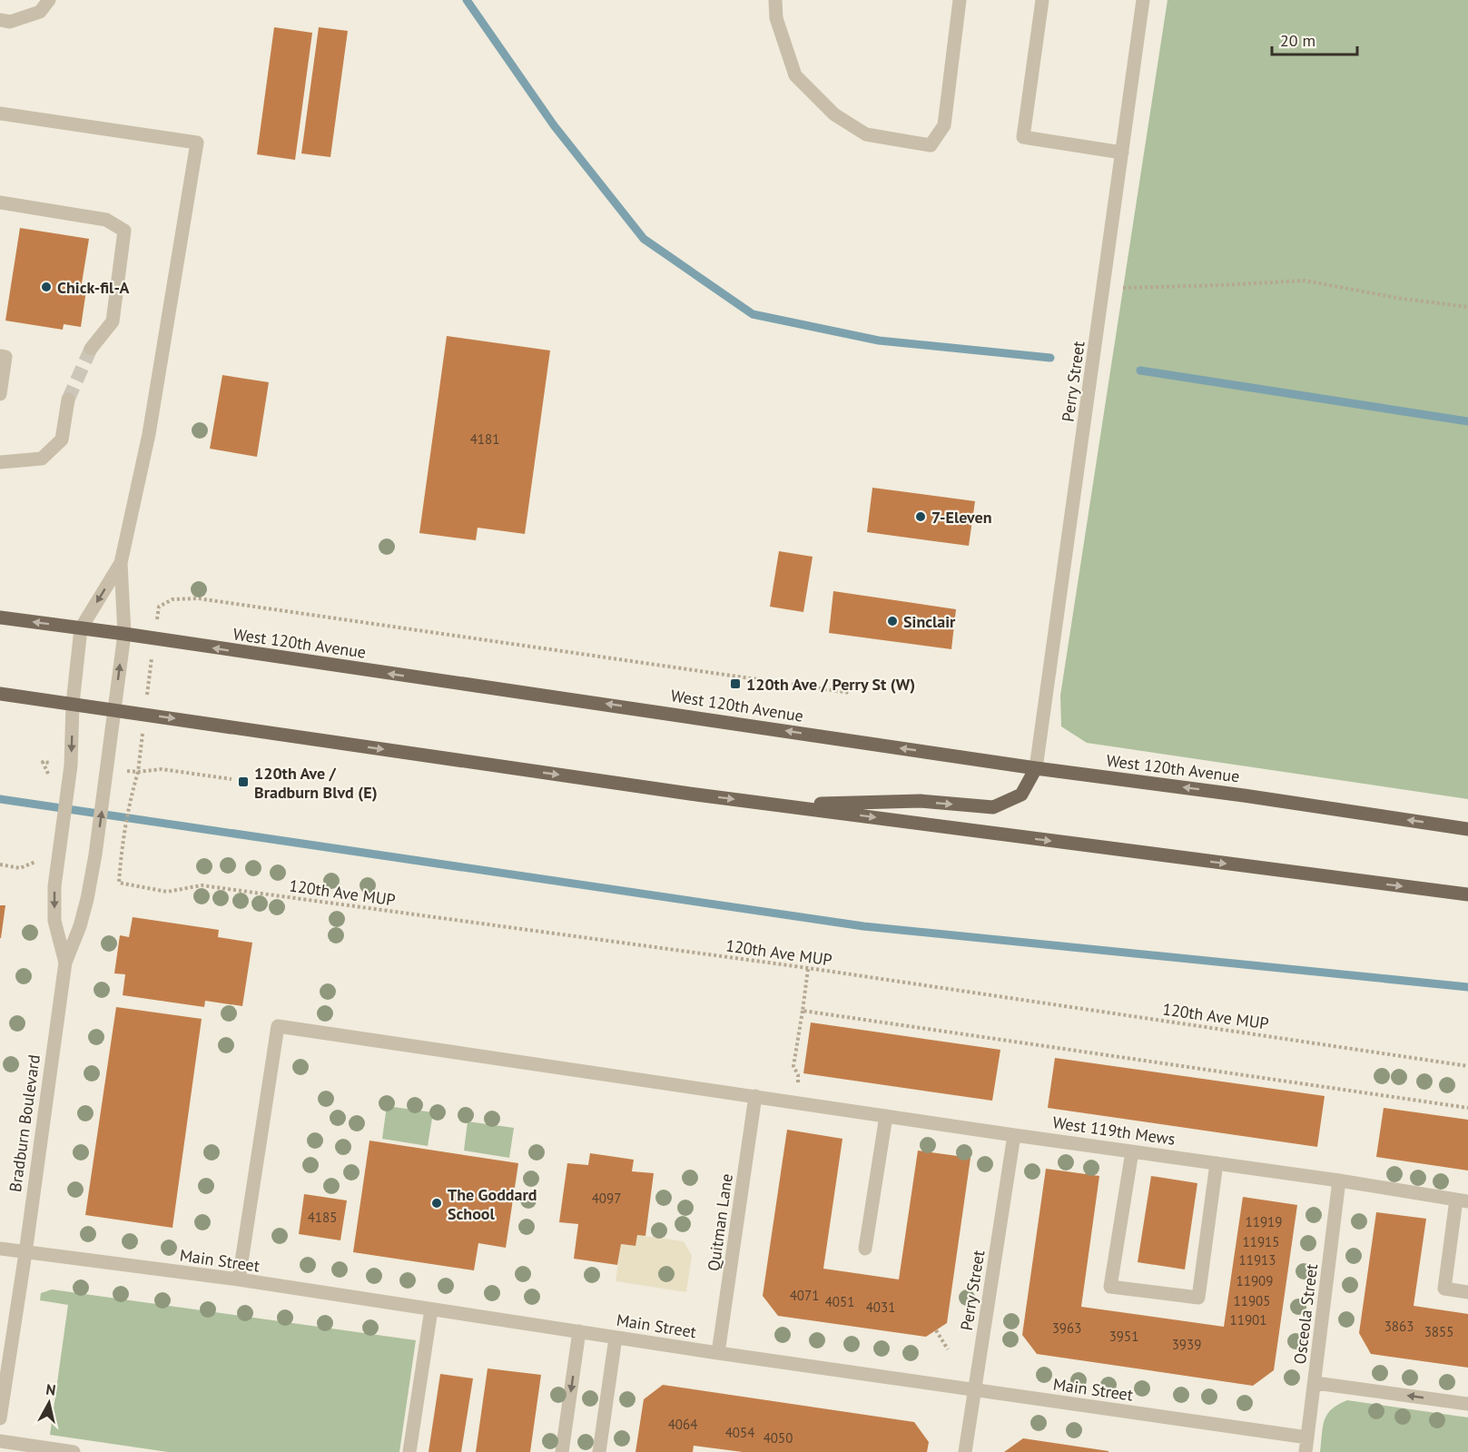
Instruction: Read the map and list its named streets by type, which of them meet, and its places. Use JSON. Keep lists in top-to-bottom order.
{
  "streets": {
    "main road": ["West 120th Avenue"],
    "street": [
      "Perry Street",
      "Bradburn Boulevard",
      "West 119th Mews",
      "Quitman Lane",
      "Main Street",
      "Osceola Street"
    ],
    "path": ["120th Ave MUP"]
  },
  "crossings": [
    ["Perry Street", "West 120th Avenue"],
    ["Perry Street", "West 119th Mews"],
    ["Perry Street", "Main Street"],
    ["West 120th Avenue", "Bradburn Boulevard"],
    ["Bradburn Boulevard", "Main Street"],
    ["West 119th Mews", "Quitman Lane"],
    ["West 119th Mews", "Main Street"],
    ["West 119th Mews", "Osceola Street"],
    ["Quitman Lane", "Main Street"],
    ["Main Street", "Osceola Street"]
  ],
  "places": {
    "other": [
      "Chick-fil-A",
      "7-Eleven",
      "Sinclair",
      "The Goddard School"
    ],
    "transit": ["120th Ave / Perry St (W)", "120th Ave / Bradburn Blvd (E)"]
  },
  "house_numbers": [
    "4181",
    "4097",
    "4185",
    "11919",
    "11915",
    "11913",
    "11909",
    "4071",
    "11905",
    "4051",
    "4031",
    "11901",
    "3863",
    "3963",
    "3855",
    "3951",
    "3939",
    "4064",
    "4054",
    "4050"
  ],
  "scale_bar": "20 m",
  "north": "top"
}
